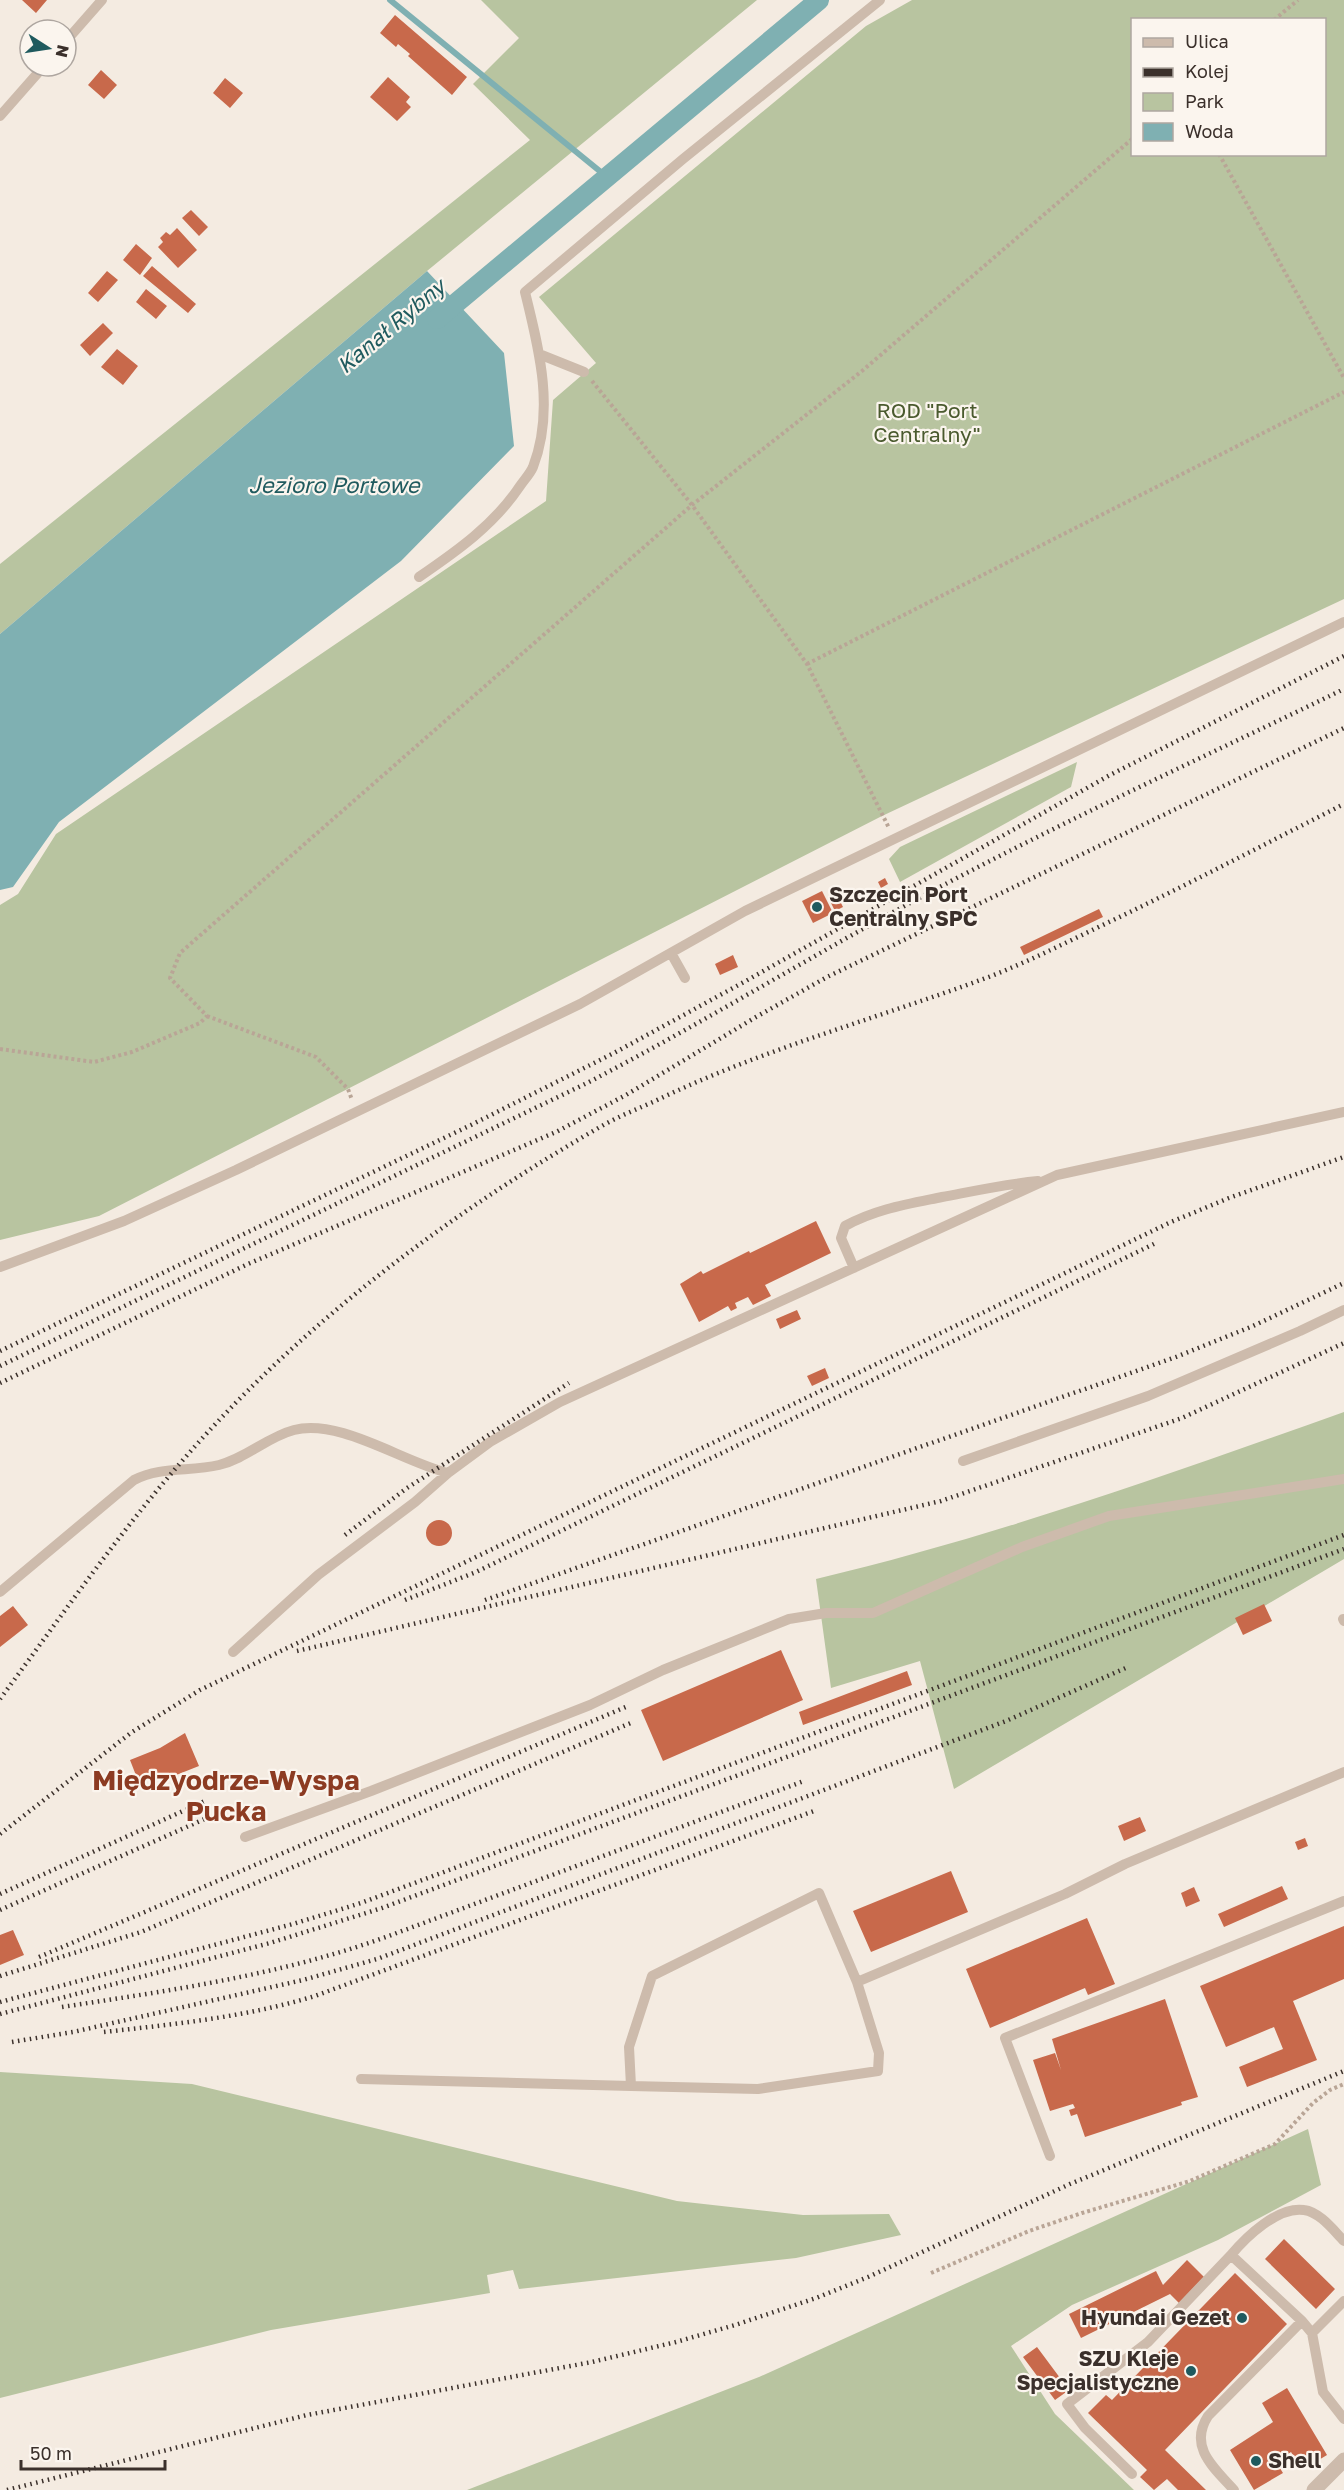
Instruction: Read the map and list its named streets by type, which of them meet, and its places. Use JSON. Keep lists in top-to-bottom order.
{
  "districts": ["Międzyodrze-Wyspa Pucka"],
  "water": ["Kanał Rybny", "Jezioro Portowe"],
  "parks": ["ROD \"Port Centralny\""],
  "places": [
    "Szczecin Port Centralny SPC",
    "Hyundai Gezet",
    "SZU Kleje Specjalistyczne",
    "Shell"
  ],
  "legend": [
    "Ulica",
    "Kolej",
    "Park",
    "Woda"
  ],
  "scale_bar": "50 m",
  "north": "right"
}
